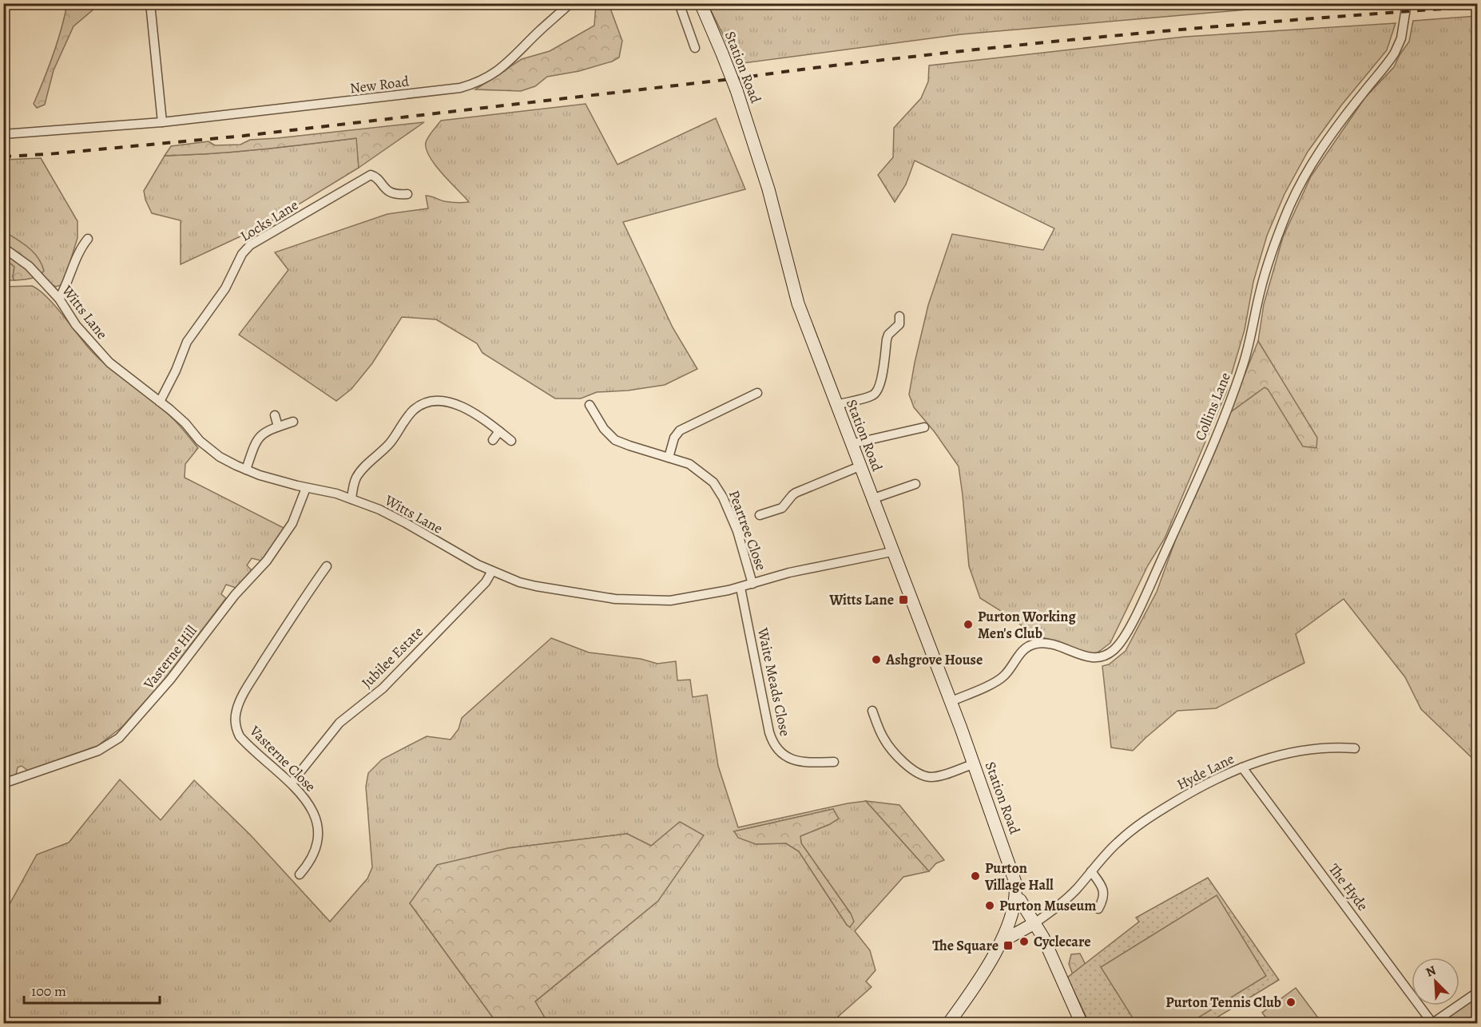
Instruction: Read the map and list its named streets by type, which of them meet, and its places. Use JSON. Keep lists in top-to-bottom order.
{
  "streets": {
    "street": [
      "Station Road",
      "New Road",
      "Locks Lane",
      "Witts Lane",
      "Collins Lane",
      "Peartree Close",
      "Vasterne Hill",
      "Jubilee Estate",
      "Waite Meads Close",
      "Vasterne Close",
      "Hyde Lane",
      "The Hyde"
    ]
  },
  "crossings": [
    ["Station Road", "Witts Lane"],
    ["Station Road", "Collins Lane"],
    ["Locks Lane", "Witts Lane"],
    ["Witts Lane", "Peartree Close"],
    ["Witts Lane", "Vasterne Hill"],
    ["Witts Lane", "Jubilee Estate"],
    ["Witts Lane", "Waite Meads Close"],
    ["Jubilee Estate", "Vasterne Close"],
    ["Hyde Lane", "The Hyde"]
  ],
  "places": {
    "transit": ["Witts Lane", "The Square"],
    "other": [
      "Purton Working Men's Club",
      "Ashgrove House",
      "Purton Village Hall",
      "Purton Museum",
      "Cyclecare",
      "Purton Tennis Club"
    ]
  },
  "scale_bar": "100 m",
  "north": "top left"
}
